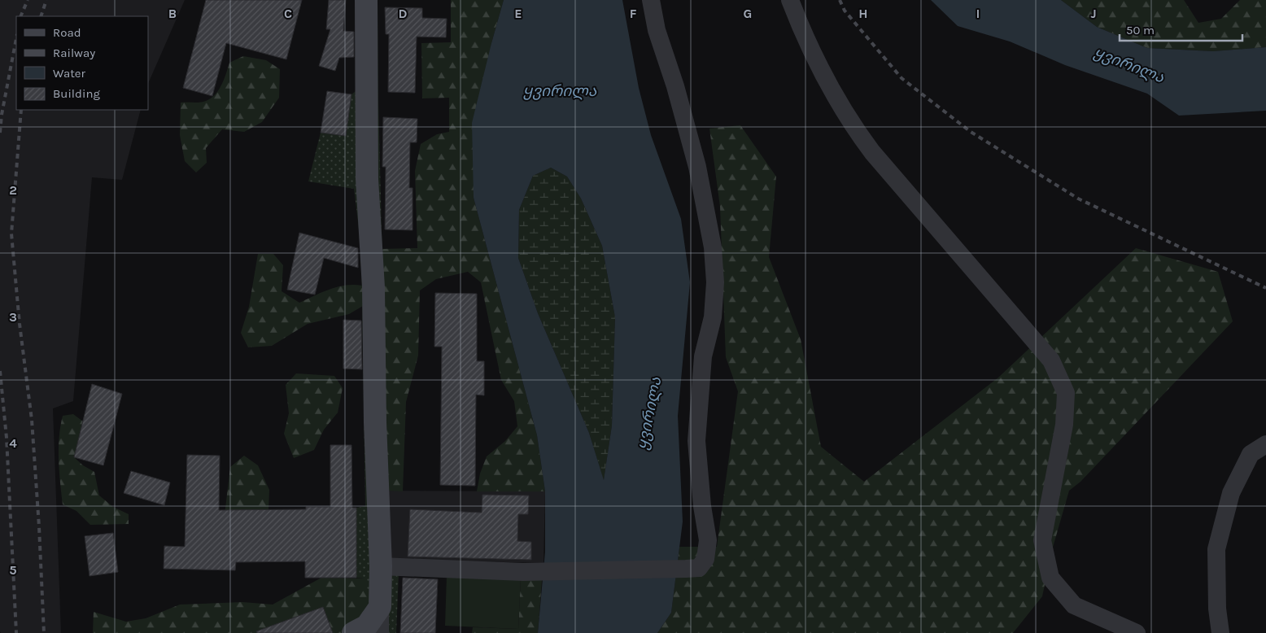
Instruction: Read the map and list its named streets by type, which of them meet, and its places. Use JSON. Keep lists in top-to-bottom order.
{
  "water": ["ყვირილა"],
  "legend": [
    "Road",
    "Railway",
    "Water",
    "Building"
  ],
  "scale_bar": "50 m",
  "grid": {
    "columns": [
      "B",
      "C",
      "D",
      "E",
      "F",
      "G",
      "H",
      "I",
      "J"
    ],
    "rows": [
      "2",
      "3",
      "4",
      "5"
    ]
  }
}
